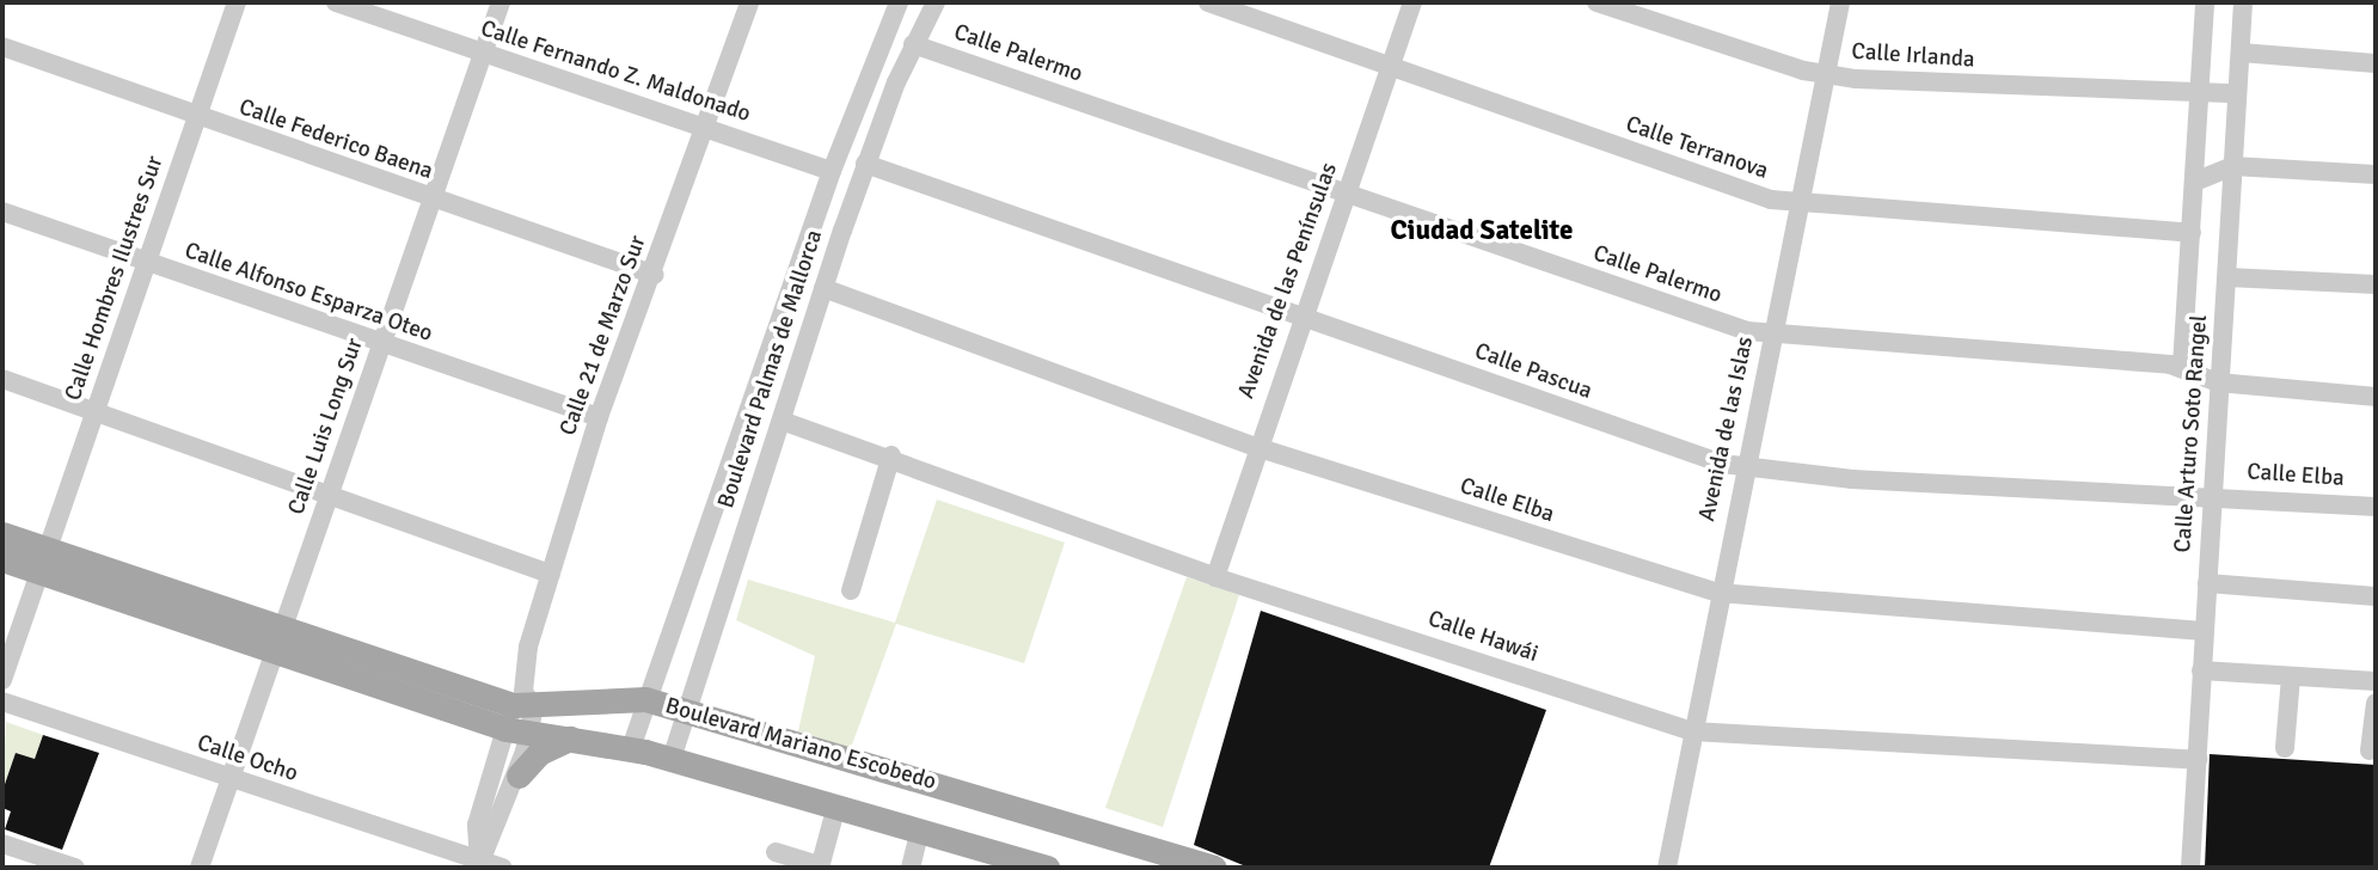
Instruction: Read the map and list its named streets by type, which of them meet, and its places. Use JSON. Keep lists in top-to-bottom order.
{
  "streets": {
    "main road": ["Boulevard Mariano Escobedo"],
    "street": [
      "Calle Palermo",
      "Calle Irlanda",
      "Calle Fernando Z. Maldonado",
      "Calle Federico Baena",
      "Calle Terranova",
      "Calle Hombres Ilustres Sur",
      "Avenida de las Penínsulas",
      "Calle Alfonso Esparza Oteo",
      "Calle 21 de Marzo Sur",
      "Boulevard Palmas de Mallorca",
      "Calle Pascua",
      "Calle Luis Long Sur",
      "Avenida de las Islas",
      "Calle Arturo Soto Rangel",
      "Calle Elba",
      "Calle Hawái",
      "Calle Ocho"
    ]
  },
  "crossings": [
    ["Calle Palermo", "Avenida de las Penínsulas"],
    ["Calle Palermo", "Boulevard Palmas de Mallorca"],
    ["Calle Palermo", "Avenida de las Islas"],
    ["Calle Palermo", "Calle Arturo Soto Rangel"],
    ["Calle Irlanda", "Avenida de las Islas"],
    ["Calle Irlanda", "Calle Arturo Soto Rangel"],
    ["Calle Fernando Z. Maldonado", "Calle 21 de Marzo Sur"],
    ["Calle Fernando Z. Maldonado", "Boulevard Palmas de Mallorca"],
    ["Calle Fernando Z. Maldonado", "Calle Luis Long Sur"],
    ["Calle Federico Baena", "Calle Hombres Ilustres Sur"],
    ["Calle Federico Baena", "Calle 21 de Marzo Sur"],
    ["Calle Federico Baena", "Calle Luis Long Sur"],
    ["Calle Terranova", "Avenida de las Penínsulas"],
    ["Calle Terranova", "Avenida de las Islas"],
    ["Calle Hombres Ilustres Sur", "Calle Alfonso Esparza Oteo"],
    ["Calle Hombres Ilustres Sur", "Boulevard Mariano Escobedo"],
    ["Avenida de las Penínsulas", "Calle Pascua"],
    ["Avenida de las Penínsulas", "Calle Elba"],
    ["Avenida de las Penínsulas", "Calle Hawái"],
    ["Calle Alfonso Esparza Oteo", "Calle 21 de Marzo Sur"],
    ["Calle Alfonso Esparza Oteo", "Calle Luis Long Sur"],
    ["Calle 21 de Marzo Sur", "Boulevard Mariano Escobedo"],
    ["Boulevard Palmas de Mallorca", "Calle Pascua"],
    ["Boulevard Palmas de Mallorca", "Calle Elba"],
    ["Boulevard Palmas de Mallorca", "Calle Hawái"],
    ["Boulevard Palmas de Mallorca", "Boulevard Mariano Escobedo"],
    ["Calle Pascua", "Avenida de las Islas"],
    ["Calle Pascua", "Calle Arturo Soto Rangel"],
    ["Calle Pascua", "Calle Elba"],
    ["Calle Luis Long Sur", "Boulevard Mariano Escobedo"],
    ["Calle Luis Long Sur", "Calle Ocho"],
    ["Avenida de las Islas", "Calle Elba"],
    ["Avenida de las Islas", "Calle Hawái"],
    ["Calle Arturo Soto Rangel", "Calle Elba"],
    ["Calle Arturo Soto Rangel", "Calle Hawái"]
  ],
  "districts": ["Ciudad Satelite"]
}
